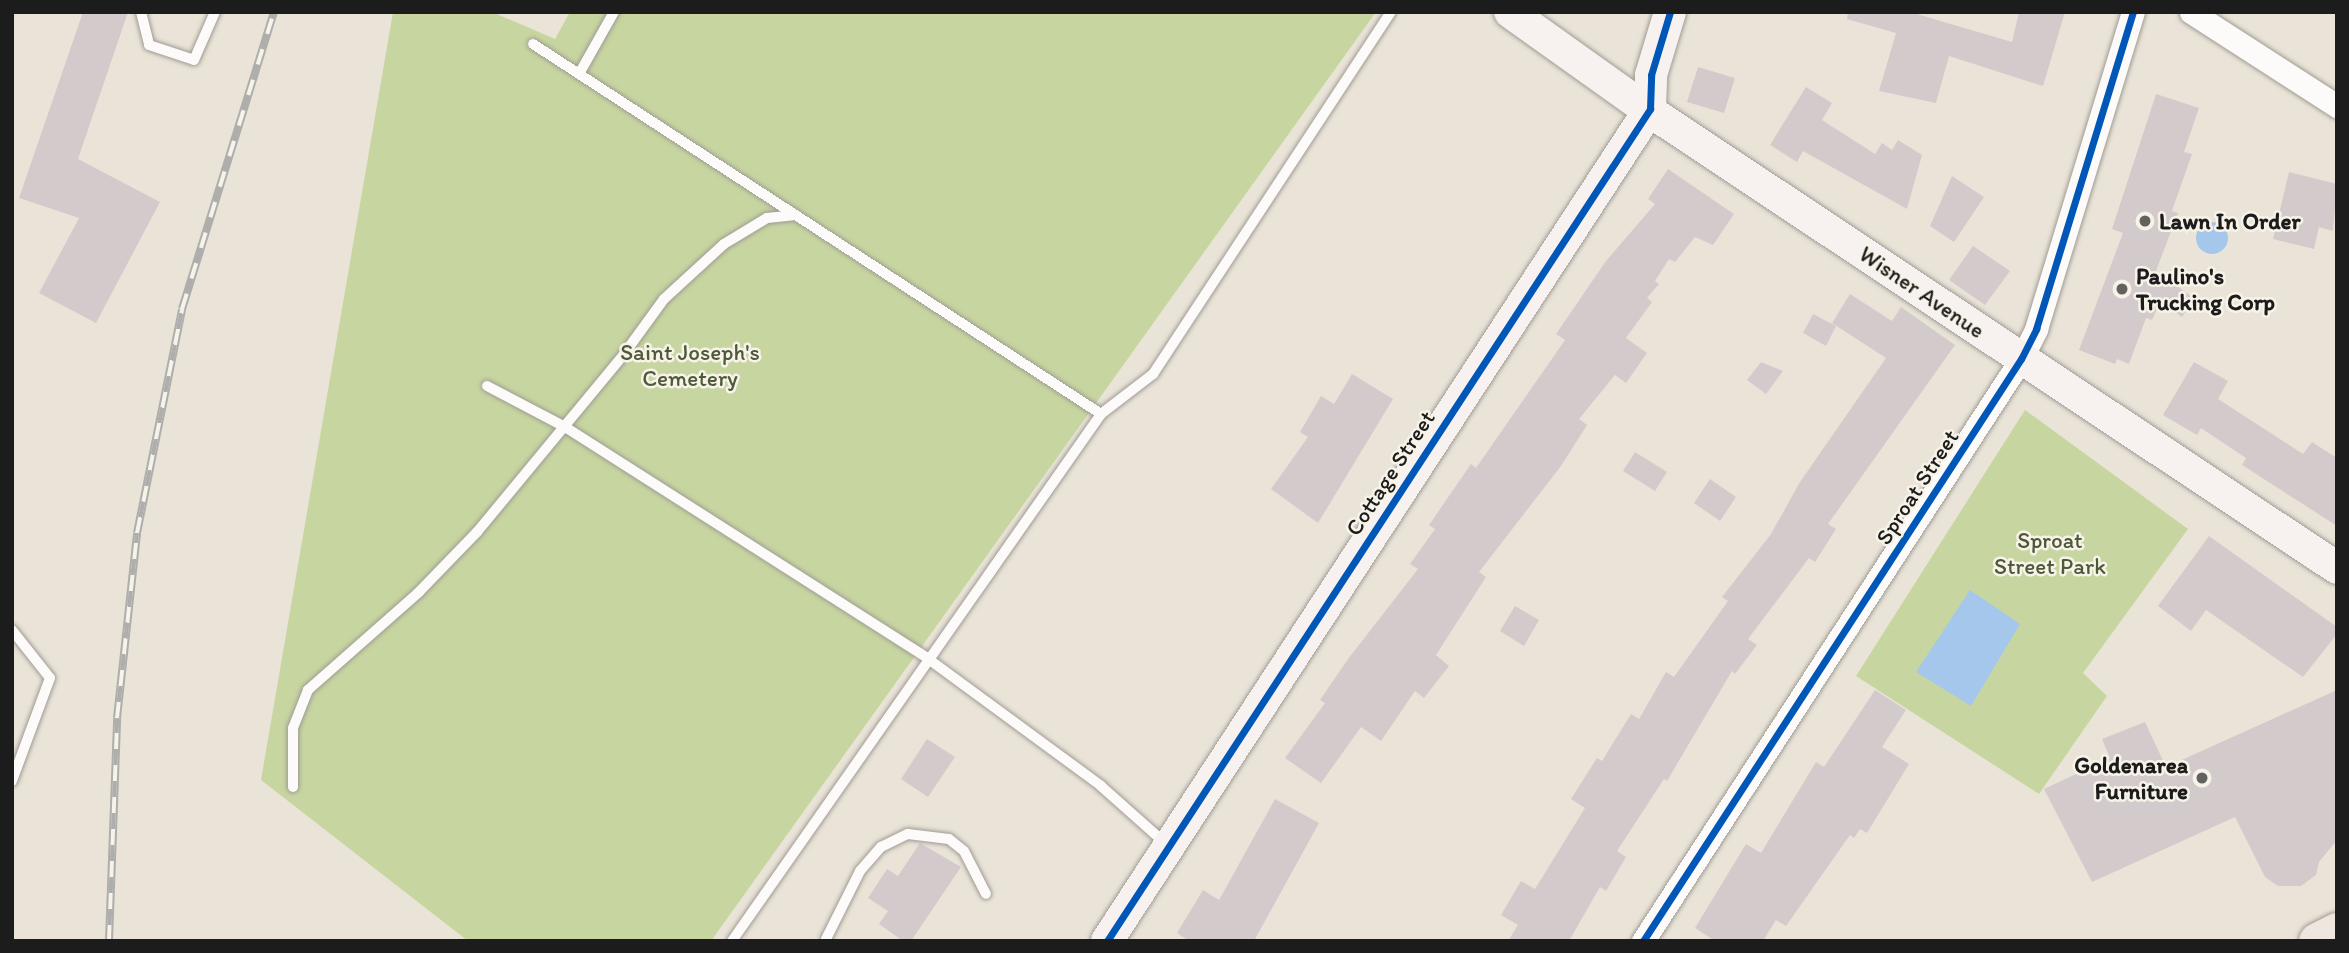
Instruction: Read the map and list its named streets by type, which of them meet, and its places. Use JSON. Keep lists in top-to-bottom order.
{
  "streets": {
    "street": ["Wisner Avenue", "Cottage Street", "Sproat Street"]
  },
  "crossings": [
    ["Wisner Avenue", "Cottage Street"],
    ["Wisner Avenue", "Sproat Street"]
  ],
  "parks": ["Saint Joseph's Cemetery", "Sproat Street Park"],
  "places": ["Lawn In Order", "Paulino's Trucking Corp", "Goldenarea Furniture"]
}
